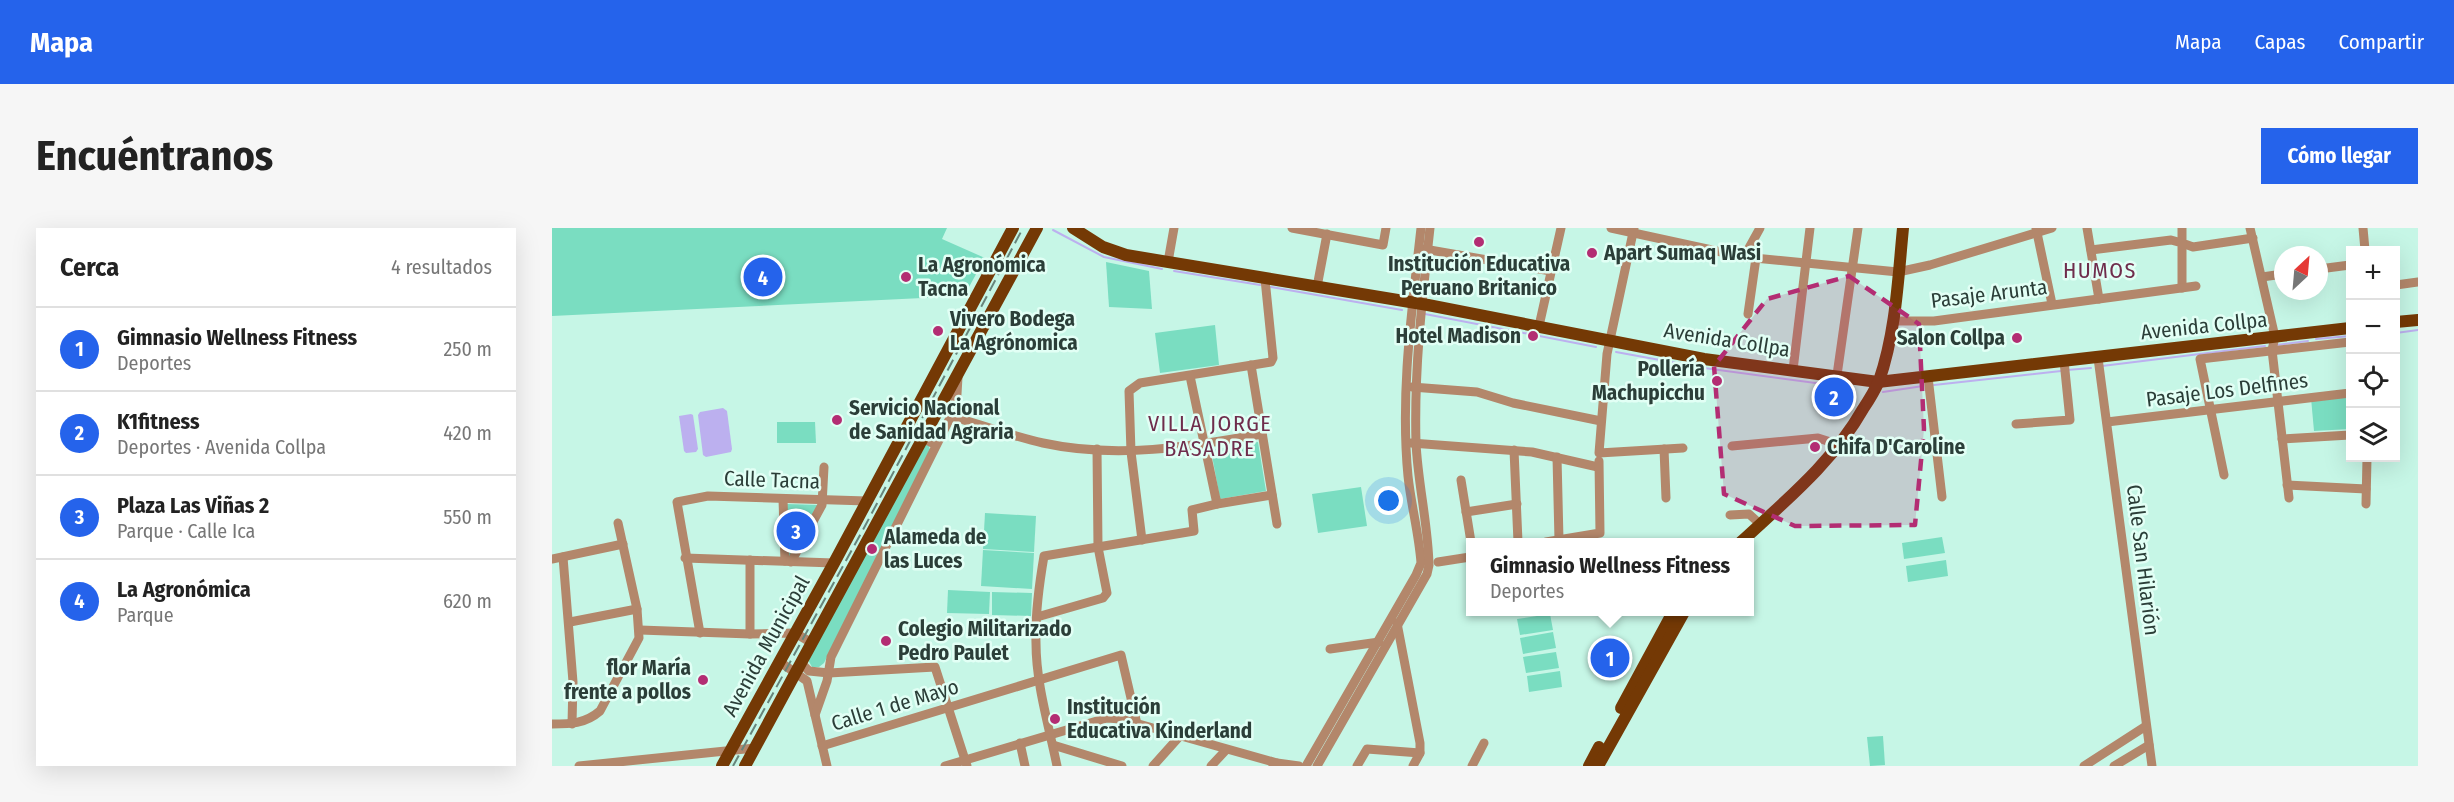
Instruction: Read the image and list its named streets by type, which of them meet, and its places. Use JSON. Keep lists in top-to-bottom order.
{
  "streets": {
    "main road": ["Avenida Collpa", "Avenida Municipal"],
    "street": [
      "Pasaje Arunta",
      "Pasaje Los Delfines",
      "Calle Tacna",
      "Calle San Hilarión",
      "Calle 1 de Mayo"
    ]
  },
  "crossings": [
    ["Avenida Collpa", "Calle San Hilarión"],
    ["Pasaje Los Delfines", "Calle San Hilarión"],
    ["Calle Tacna", "Avenida Municipal"]
  ],
  "districts": ["HUMOS", "VILLA JORGE BASADRE"],
  "places": [
    "Institución Educativa Peruano Britanico",
    "Apart Sumaq Wasi",
    "La Agronómica Tacna",
    "Vivero Bodega La Agrónomica",
    "Hotel Madison",
    "Salon Collpa",
    "Pollería Machupicchu",
    "Servicio Nacional de Sanidad Agraria",
    "Chifa D'Caroline",
    "Alameda de las Luces",
    "Colegio Militarizado Pedro Paulet",
    "flor María frente a pollos",
    "Institución Educativa Kinderland"
  ],
  "north": "top right",
  "page": {
    "header": "Mapa",
    "nav": ["Mapa", "Capas", "Compartir"],
    "buttons": "Cómo llegar",
    "title": "Encuéntranos",
    "heading": ["Cerca", "4 resultados"],
    "map_buttons": ["+", "−"],
    "pins": [
      "4",
      "2",
      "3",
      "1"
    ],
    "list": [
      {
        "mark": "1",
        "name": "Gimnasio Wellness Fitness",
        "note": "Deportes",
        "value": "250 m"
      },
      {
        "mark": "2",
        "name": "K1fitness",
        "note": "Deportes · Avenida Collpa",
        "value": "420 m"
      },
      {
        "mark": "3",
        "name": "Plaza Las Viñas 2",
        "note": "Parque · Calle Ica",
        "value": "550 m"
      },
      {
        "mark": "4",
        "name": "La Agronómica",
        "note": "Parque",
        "value": "620 m"
      }
    ],
    "popup": ["Gimnasio Wellness Fitness", "Deportes"]
  }
}
